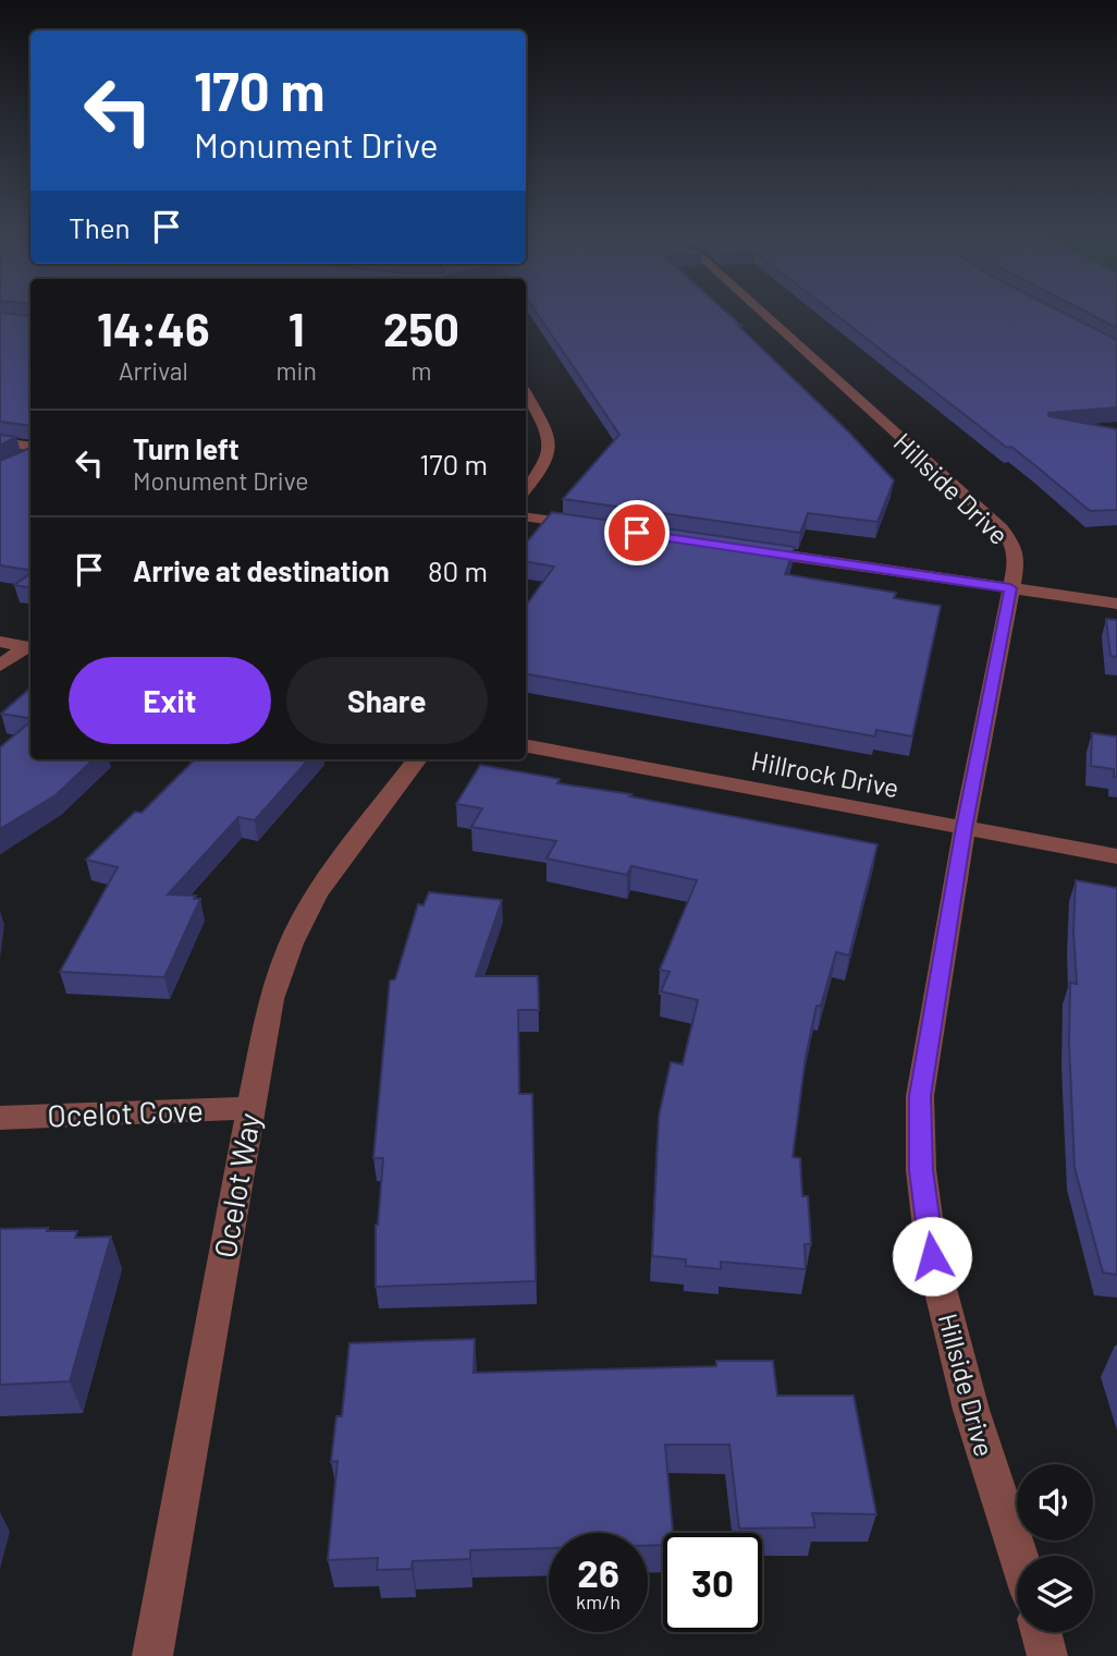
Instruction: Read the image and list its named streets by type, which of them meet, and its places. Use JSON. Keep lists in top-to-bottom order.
{
  "streets": {
    "street": [
      "Hillside Drive",
      "Hillrock Drive",
      "Ocelot Cove",
      "Ocelot Way"
    ]
  },
  "crossings": [
    ["Hillside Drive", "Hillrock Drive"],
    ["Ocelot Cove", "Ocelot Way"]
  ],
  "page": {
    "turn": ["170 m", "Monument Drive"],
    "then": "Then",
    "eta": [
      "14:46",
      "Arrival",
      "1",
      "min",
      "250",
      "m"
    ],
    "list": [
      {
        "name": "Turn left",
        "note": "Monument Drive",
        "value": "170 m"
      },
      {
        "name": "Arrive at destination",
        "value": "80 m"
      }
    ],
    "buttons": ["Exit", "Share"],
    "speed": "26 km/h",
    "limit": "30"
  }
}
